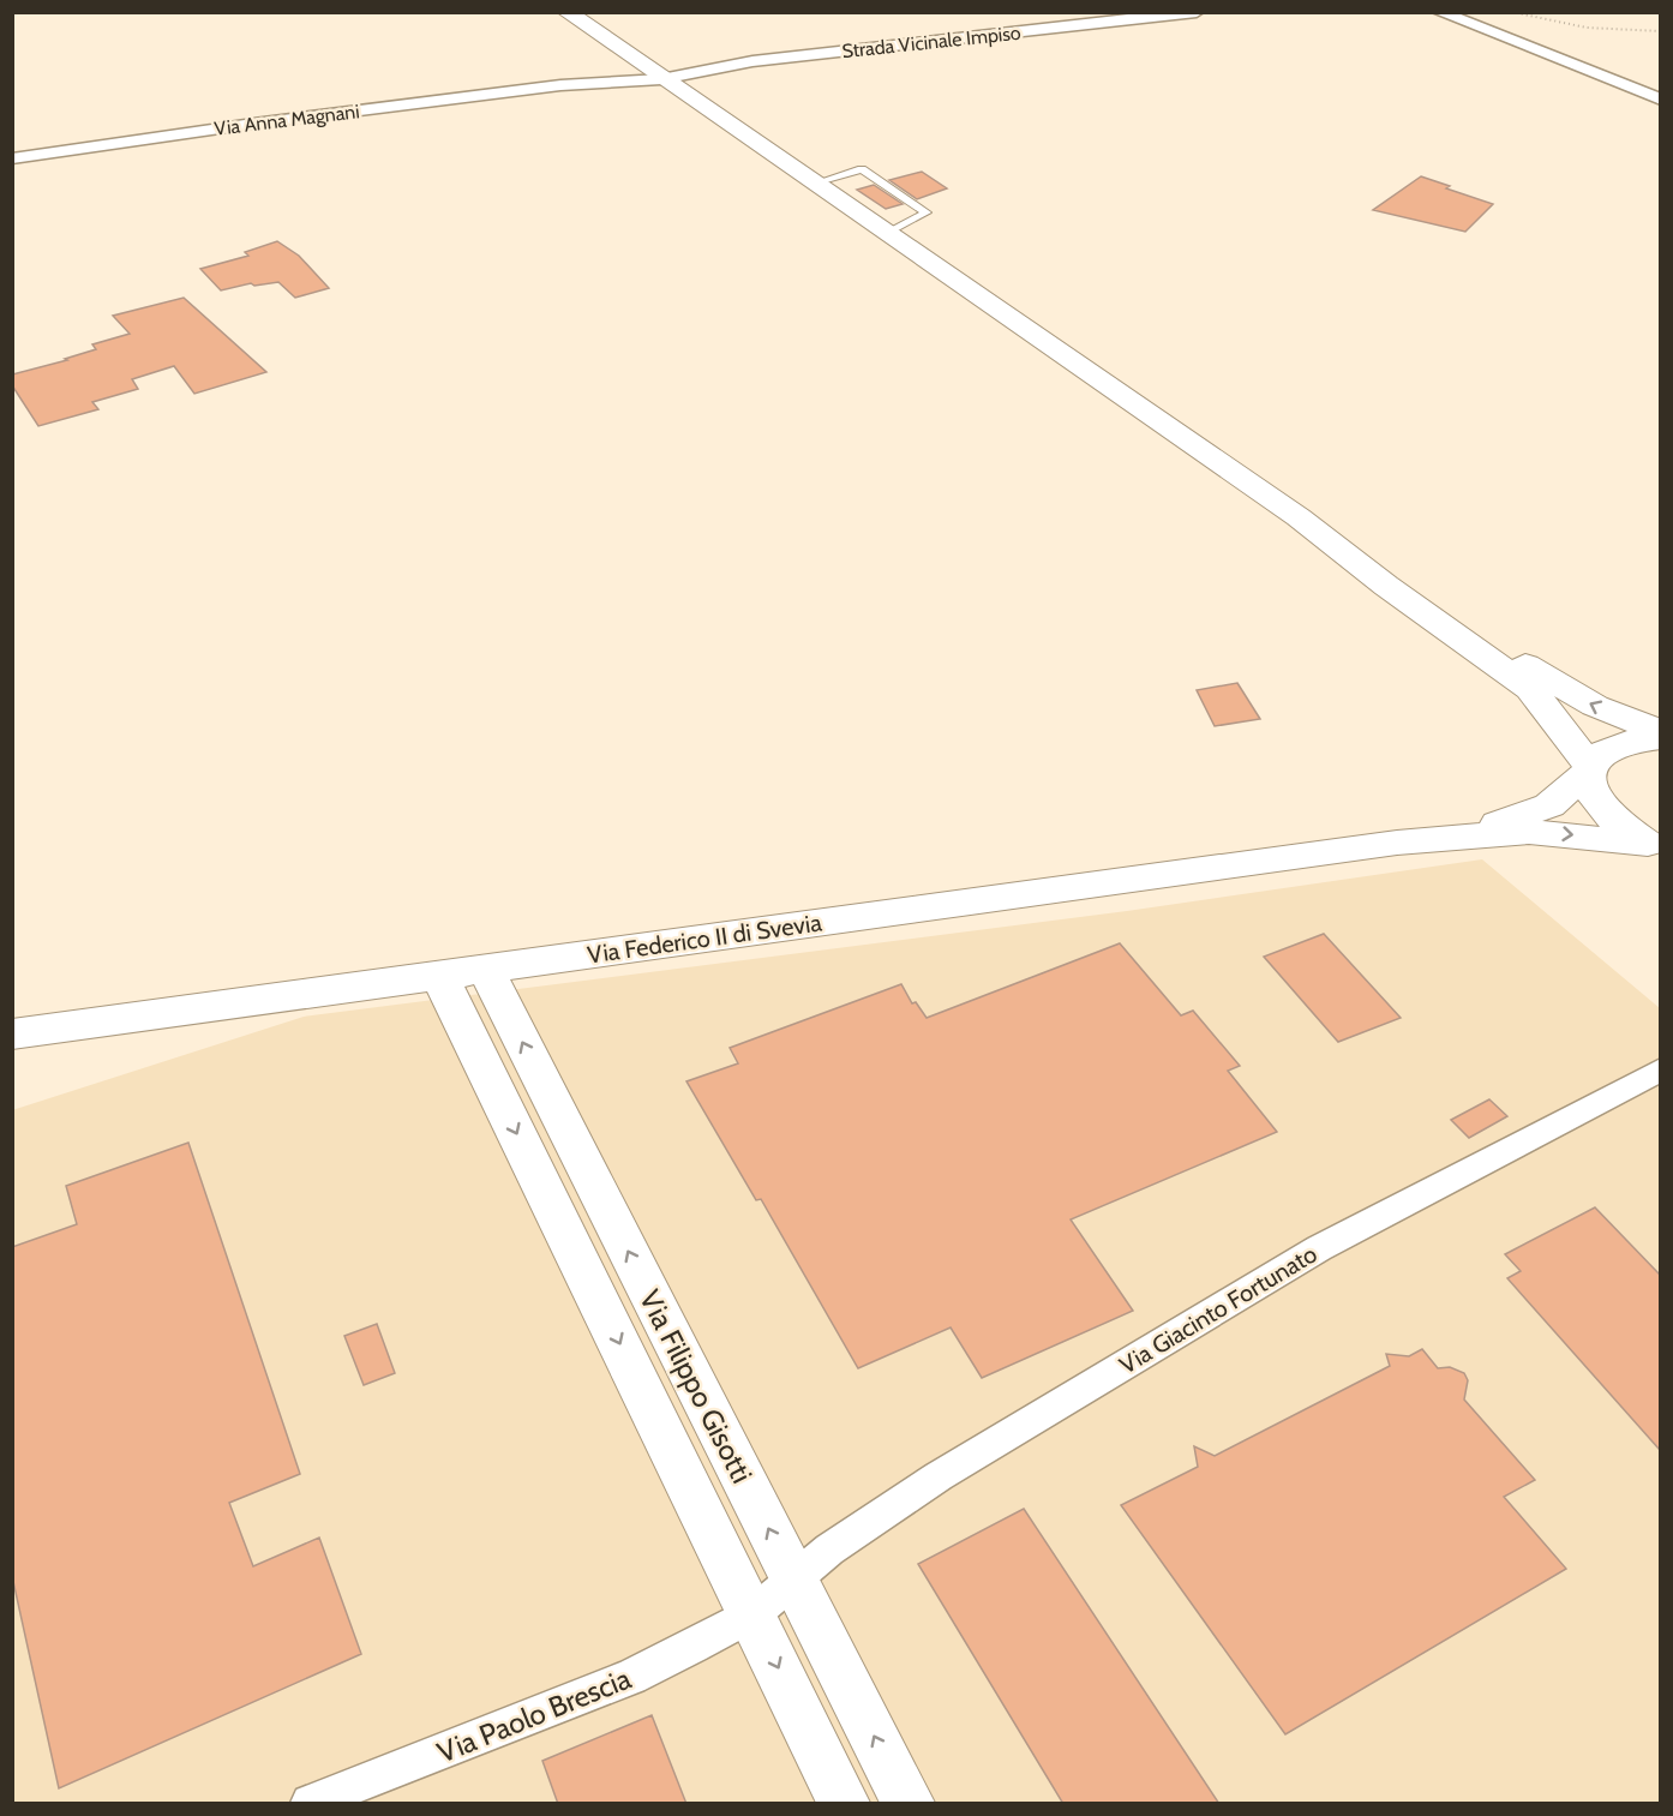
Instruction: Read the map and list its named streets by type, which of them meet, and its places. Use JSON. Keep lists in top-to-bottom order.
{
  "streets": {
    "main road": ["Via Federico II di Svevia", "Via Filippo Gisotti"],
    "street": [
      "Strada Vicinale Impiso",
      "Via Anna Magnani",
      "Via Giacinto Fortunato",
      "Via Paolo Brescia"
    ]
  },
  "crossings": [
    ["Strada Vicinale Impiso", "Via Anna Magnani"],
    ["Via Federico II di Svevia", "Via Filippo Gisotti"],
    ["Via Giacinto Fortunato", "Via Filippo Gisotti"],
    ["Via Giacinto Fortunato", "Via Paolo Brescia"],
    ["Via Filippo Gisotti", "Via Paolo Brescia"]
  ]
}
